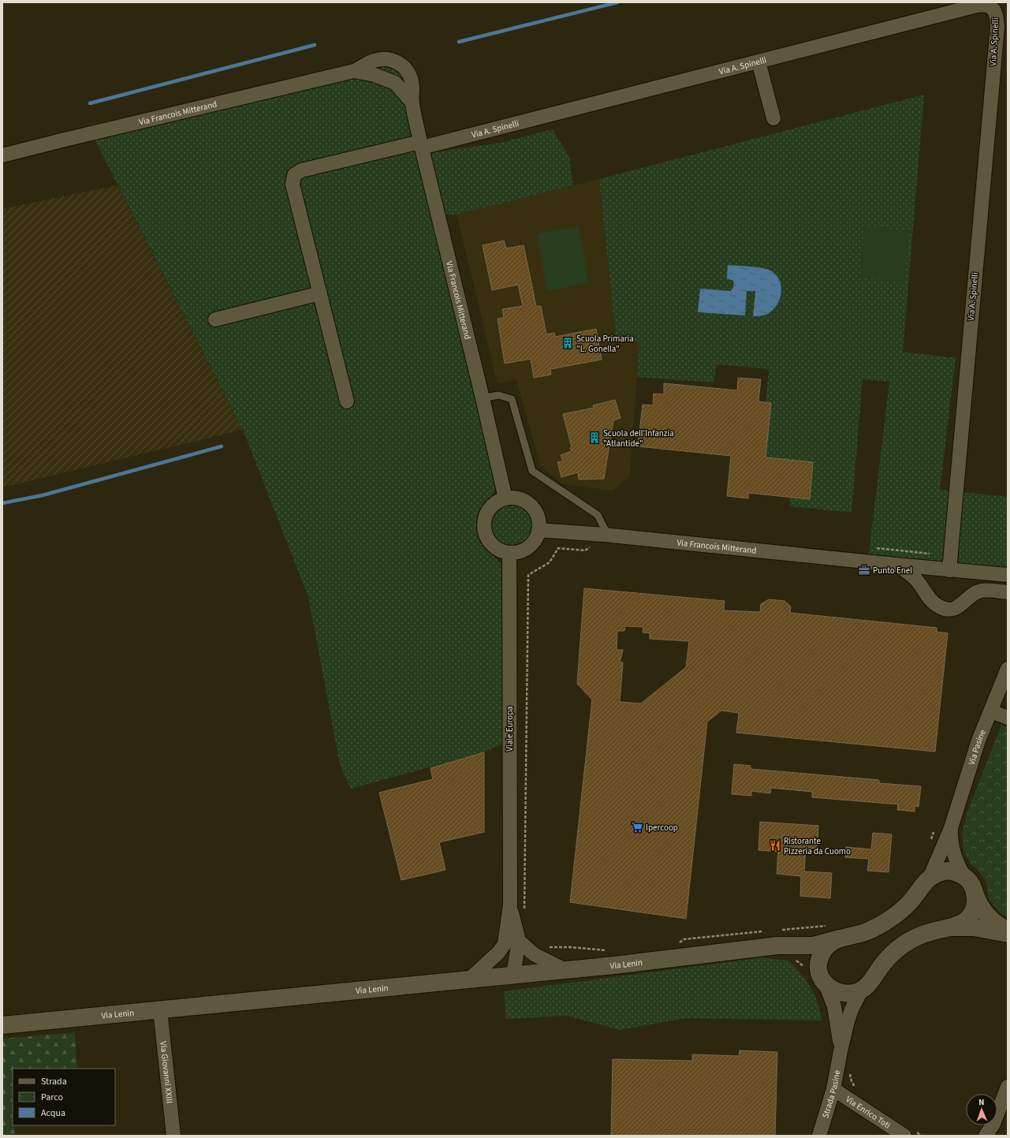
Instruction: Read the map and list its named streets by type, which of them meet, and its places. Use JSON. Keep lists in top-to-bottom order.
{
  "streets": {
    "main road": ["Via Lenin"],
    "street": [
      "Via A. Spinelli",
      "Via Francois Mitterand",
      "Viale Europa",
      "Via Pasine",
      "Via Giovanni XXIII",
      "Strada Pasine",
      "Via Enrico Toti"
    ]
  },
  "crossings": [
    ["Via A. Spinelli", "Via Francois Mitterand"],
    ["Via Francois Mitterand", "Viale Europa"],
    ["Via Pasine", "Via Lenin"],
    ["Via Lenin", "Via Giovanni XXIII"],
    ["Strada Pasine", "Via Enrico Toti"]
  ],
  "places": {
    "building": ["Scuola Primaria \"L. Gonella\"", "Scuola dell'Infanzia \"Atlantide\""],
    "office": ["Punto Enel"],
    "supermarket": ["Ipercoop"],
    "restaurant": ["Ristorante Pizzeria da Cuomo"]
  },
  "legend": ["Strada", "Parco", "Acqua"],
  "north": "top"
}
